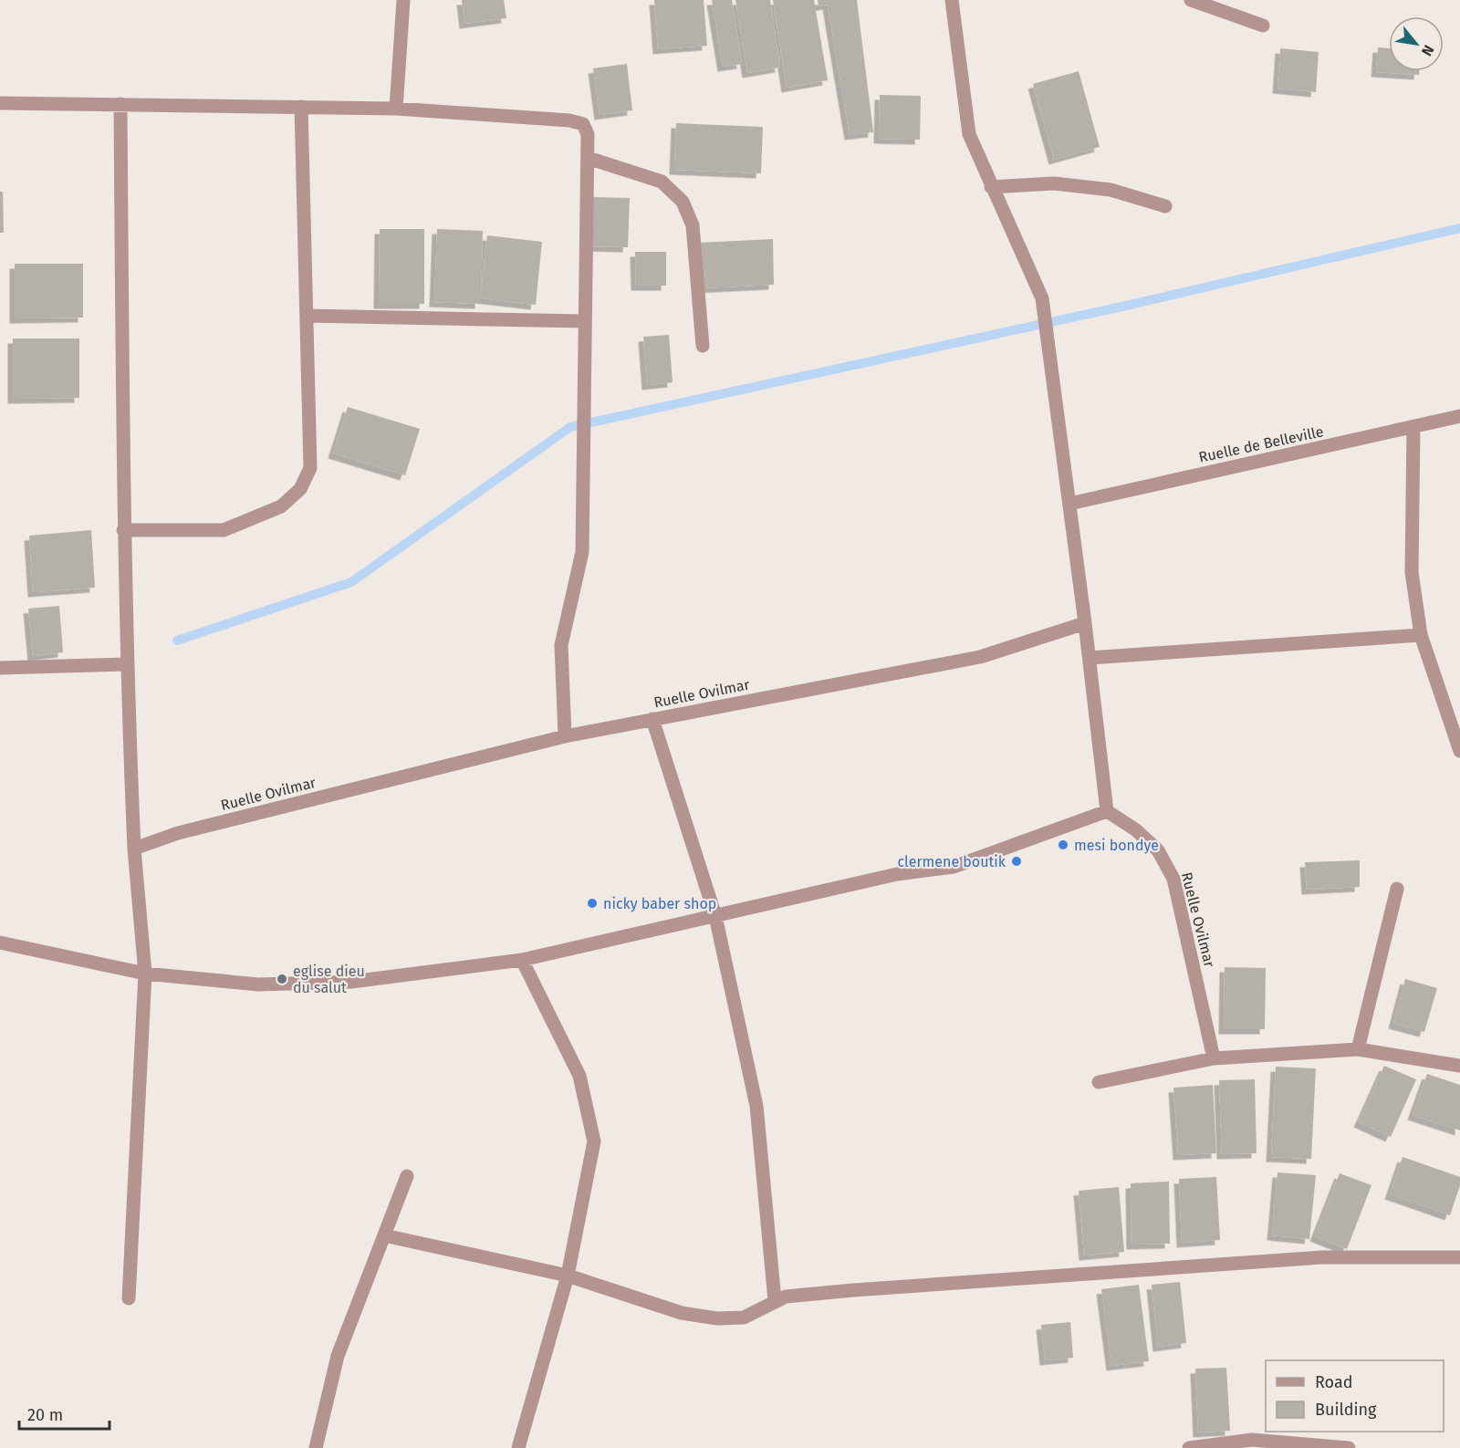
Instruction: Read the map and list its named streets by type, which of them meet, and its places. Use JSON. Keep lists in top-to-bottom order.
{
  "streets": {
    "street": ["Ruelle de Belleville", "Ruelle Ovilmar"]
  },
  "places": [
    "mesi bondye",
    "clermene boutik",
    "nicky baber shop",
    "eglise dieu du salut"
  ],
  "legend": ["Road", "Building"],
  "scale_bar": "20 m",
  "north": "bottom right"
}
